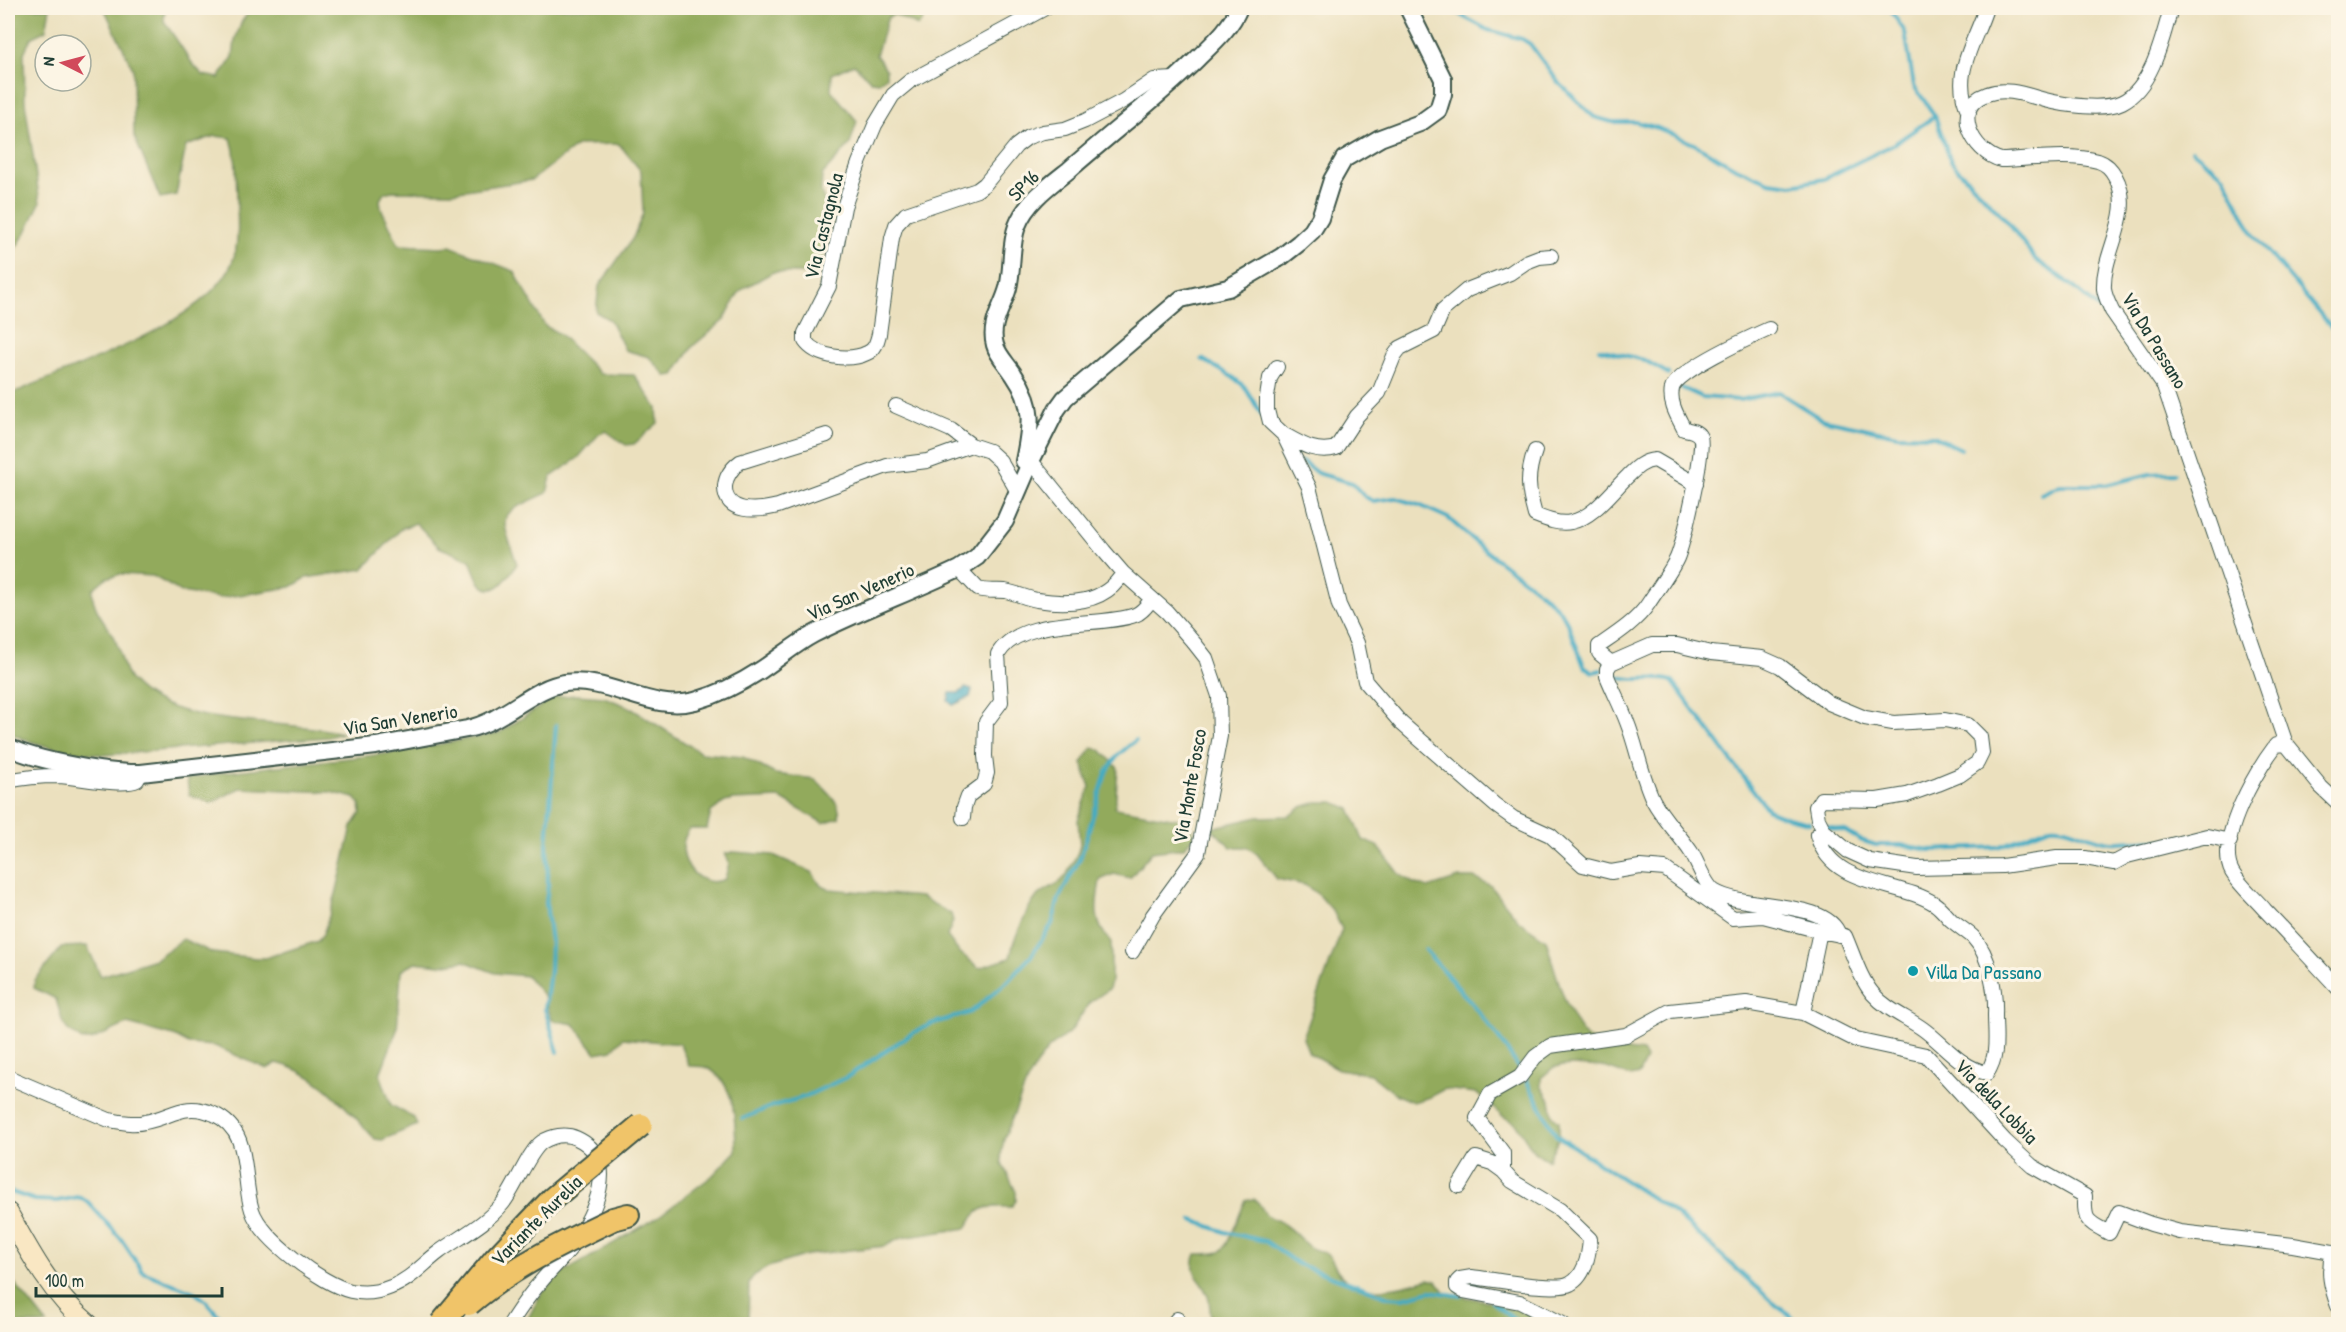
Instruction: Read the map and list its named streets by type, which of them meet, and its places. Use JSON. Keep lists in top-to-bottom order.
{
  "streets": {
    "highway": ["Variante Aurelia"],
    "street": [
      "SP16",
      "Via Castagnola",
      "Via Da Passano",
      "Via San Venerio",
      "Via Monte Fosco",
      "Via della Lobbia"
    ]
  },
  "crossings": [
    ["SP16", "Via Castagnola"],
    ["SP16", "Via San Venerio"],
    ["Via San Venerio", "Via Monte Fosco"]
  ],
  "places": ["Villa Da Passano"],
  "scale_bar": "100 m",
  "north": "left"
}
